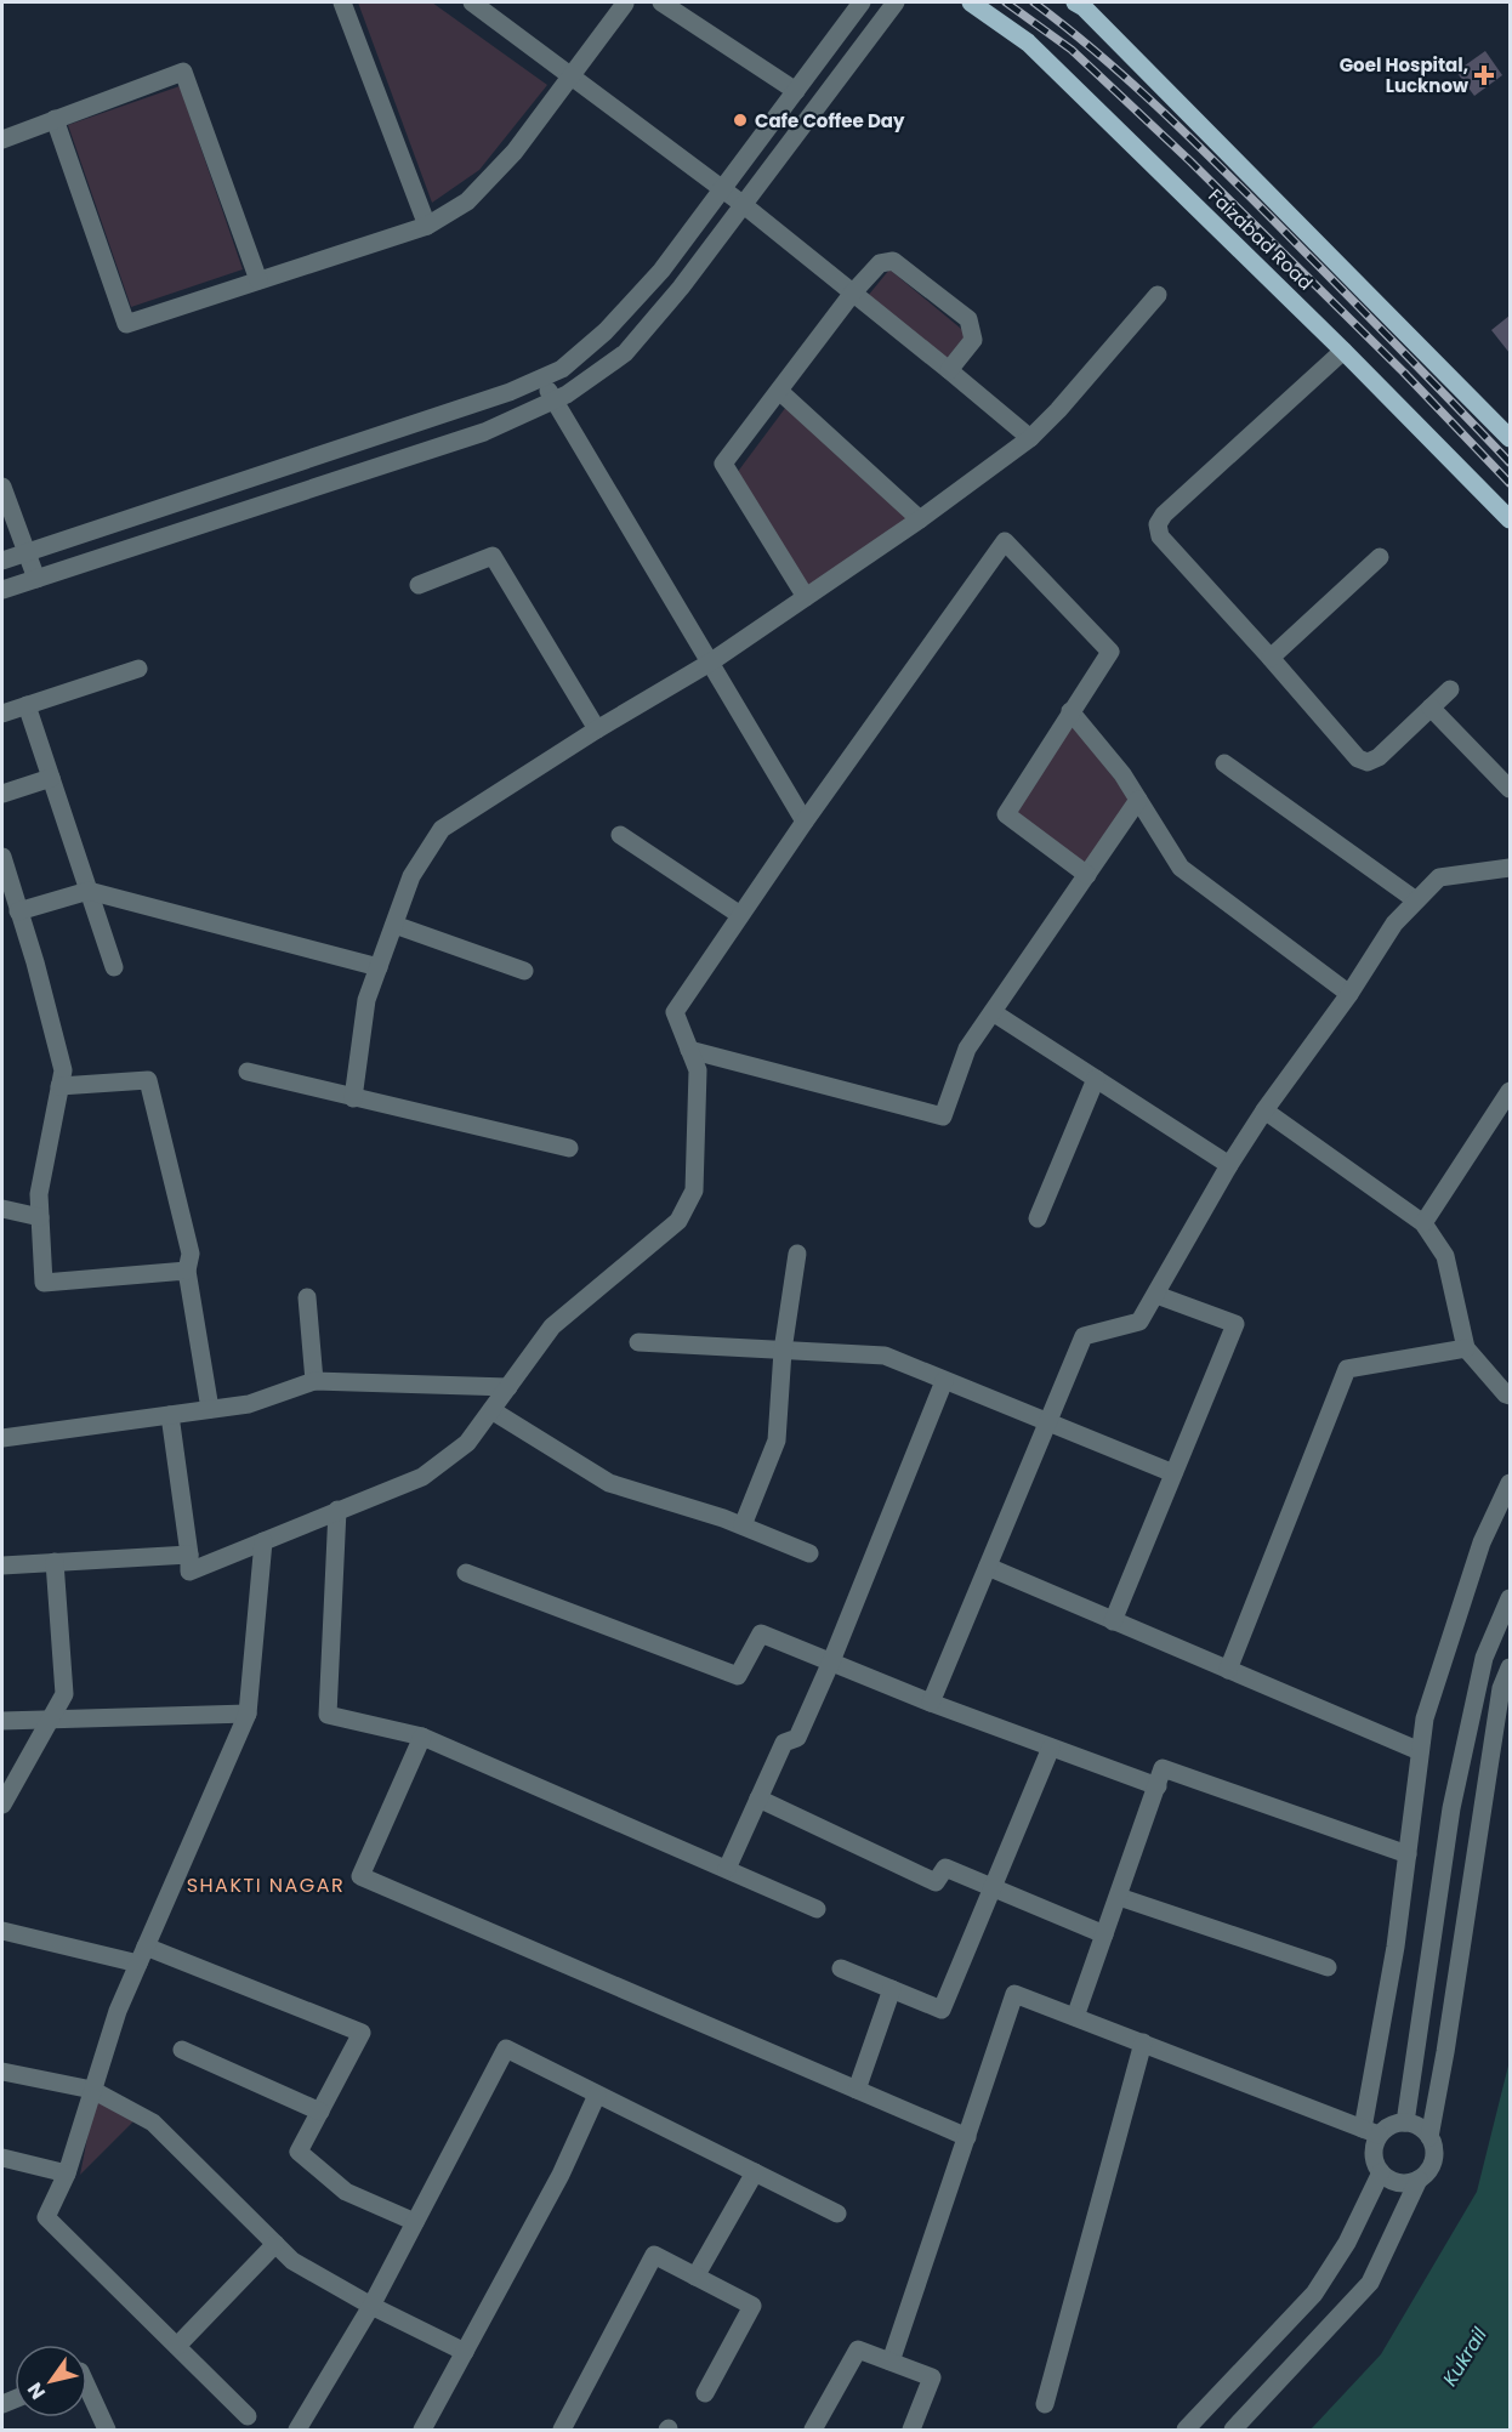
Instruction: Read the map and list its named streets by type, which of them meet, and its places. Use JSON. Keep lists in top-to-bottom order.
{
  "streets": {
    "main road": ["Faizabad Road"]
  },
  "districts": ["SHAKTI NAGAR"],
  "water": ["Kukrail"],
  "places": {
    "health": ["Goel Hospital, Lucknow"],
    "other": ["Cafe Coffee Day"]
  },
  "north": "bottom left"
}
